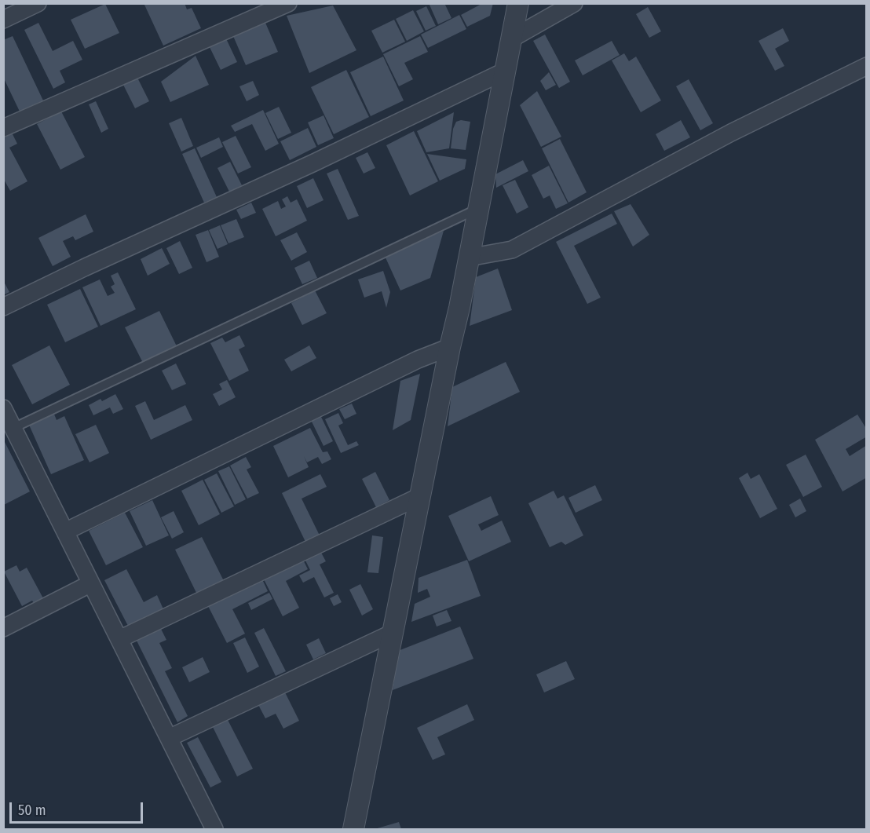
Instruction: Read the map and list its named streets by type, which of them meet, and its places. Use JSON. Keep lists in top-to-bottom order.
{
  "scale_bar": "50 m"
}
